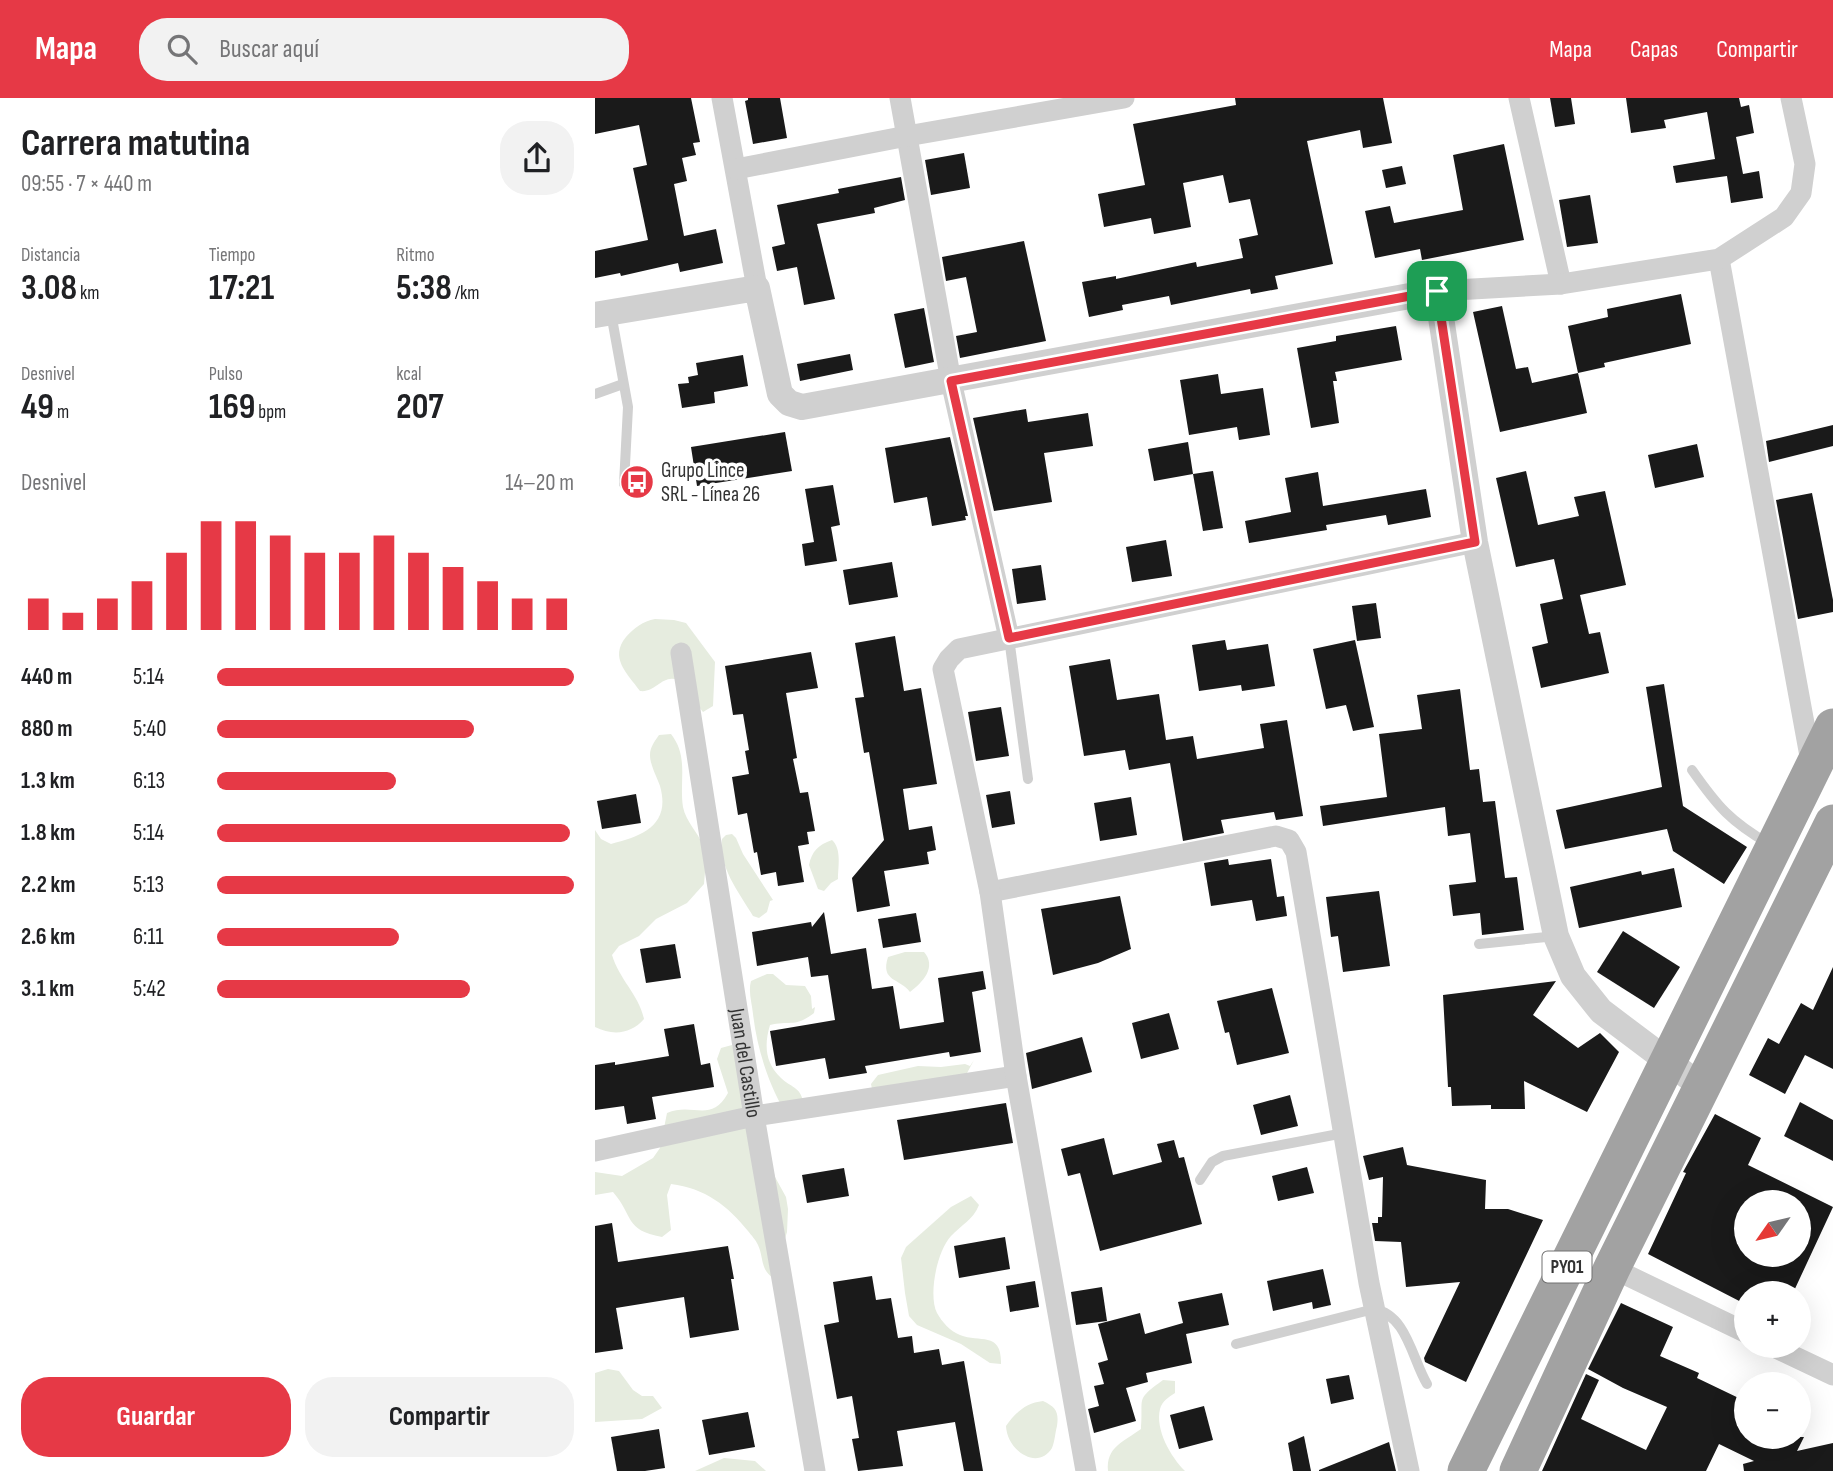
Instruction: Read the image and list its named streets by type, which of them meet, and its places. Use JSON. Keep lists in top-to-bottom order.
{
  "streets": {
    "highway": ["PY01"],
    "street": ["Juan del Castillo"]
  },
  "places": {
    "bus stop": ["Grupo Lince SRL - Línea 26"]
  },
  "north": "bottom left",
  "page": {
    "header": "Mapa",
    "search": "Buscar aquí",
    "nav": ["Mapa", "Capas", "Compartir"],
    "heading": ["Carrera matutina", "09:55 · 7 × 440 m"],
    "stats": [
      ["Distancia", "3.08 km"],
      ["Tiempo", "17:21"],
      ["Ritmo", "5:38 /km"],
      ["Desnivel", "49 m"],
      ["Pulso", "169 bpm"],
      ["kcal", "207"]
    ],
    "chart": ["Desnivel", "14–20 m"],
    "list": [
      {
        "name": "440 m",
        "note": "5:14"
      },
      {
        "name": "880 m",
        "note": "5:40"
      },
      {
        "name": "1.3 km",
        "note": "6:13"
      },
      {
        "name": "1.8 km",
        "note": "5:14"
      },
      {
        "name": "2.2 km",
        "note": "5:13"
      },
      {
        "name": "2.6 km",
        "note": "6:11"
      },
      {
        "name": "3.1 km",
        "note": "5:42"
      }
    ],
    "map_buttons": ["+", "−"],
    "buttons": ["Guardar", "Compartir"]
  }
}
